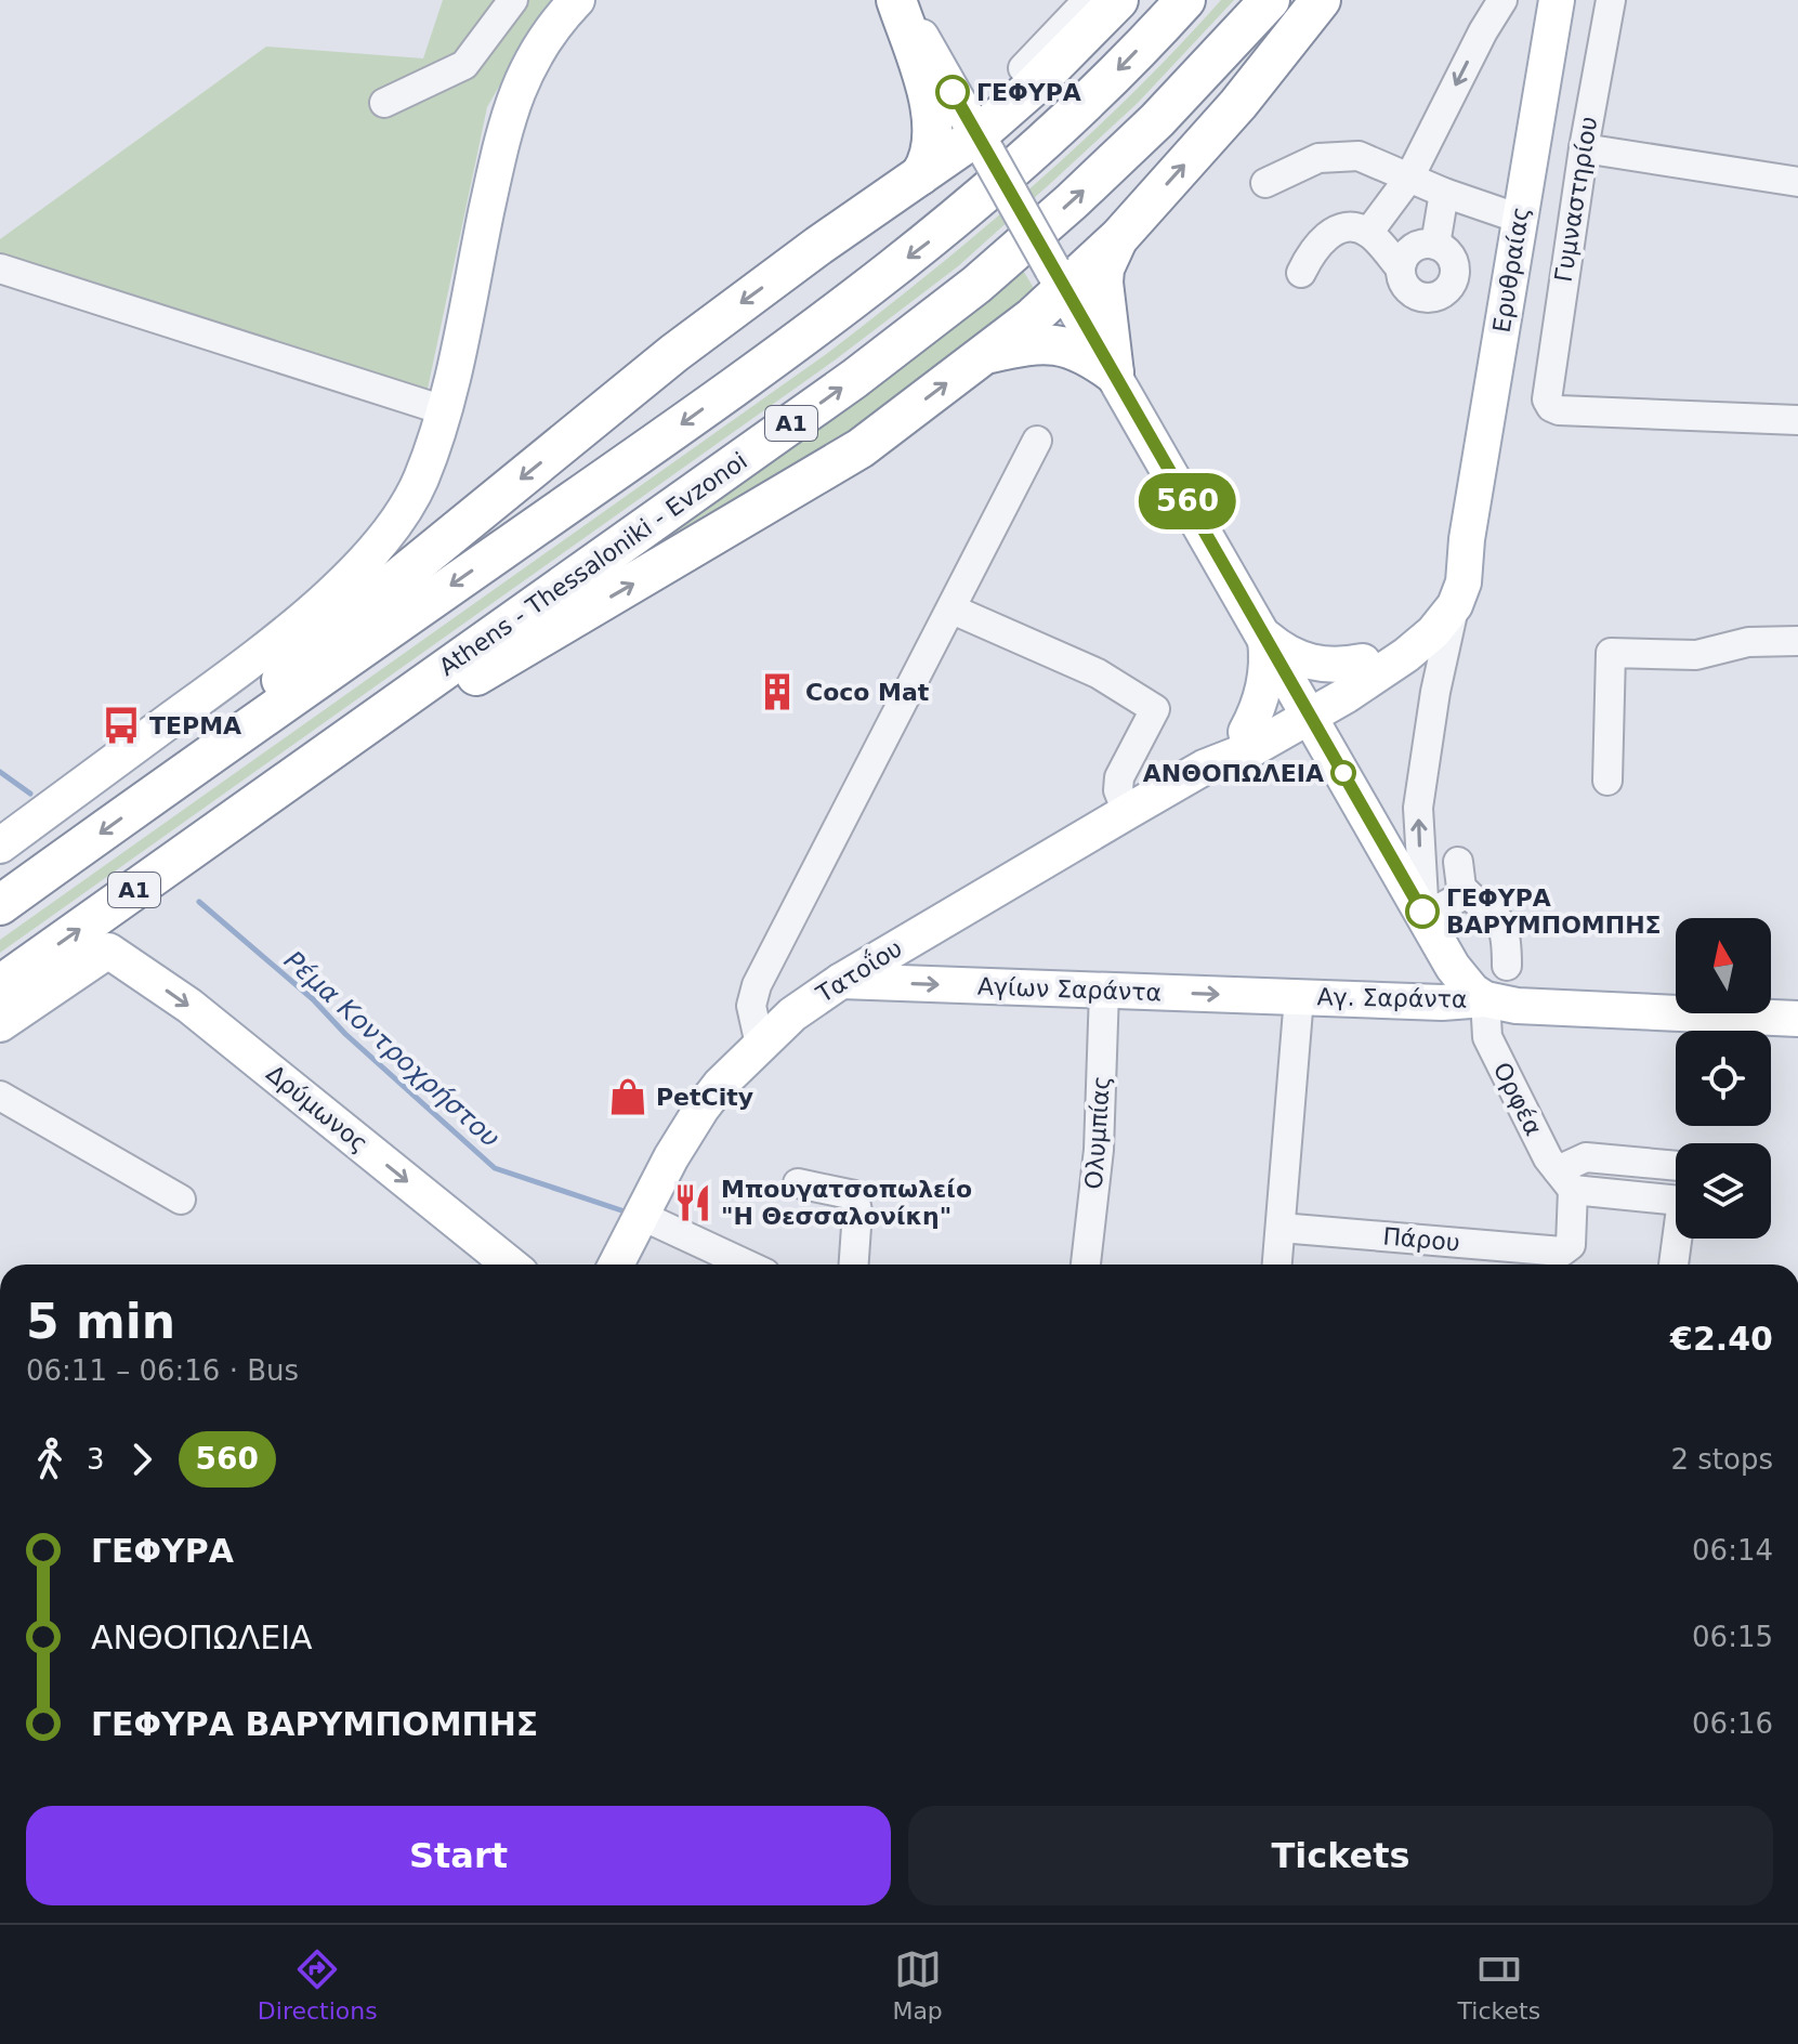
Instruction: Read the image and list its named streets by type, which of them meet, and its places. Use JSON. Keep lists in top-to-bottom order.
{
  "streets": {
    "highway": ["Α1", "Athens - Thessaloniki - Evzonoi"],
    "main road": [
      "Ερυθραίας",
      "Τατοΐου",
      "Αγίων Σαράντα",
      "Αγ. Σαράντα",
      "Δρύμωνος"
    ],
    "street": [
      "Γυμναστηρίου",
      "Ορφέα",
      "Ολυμπίας",
      "Πάρου"
    ]
  },
  "crossings": [
    ["Ερυθραίας", "Τατοΐου"],
    ["Ερυθραίας", "Αγ. Σαράντα"],
    ["Ερυθραίας", "Ορφέα"],
    ["Τατοΐου", "Αγίων Σαράντα"],
    ["Αγίων Σαράντα", "Αγ. Σαράντα"],
    ["Αγίων Σαράντα", "Ολυμπίας"],
    ["Αγ. Σαράντα", "Ορφέα"],
    ["Ορφέα", "Πάρου"]
  ],
  "one_way": ["Αγίων Σαράντα", "Δρύμωνος"],
  "water": ["Ρέμα Κοντροχρήστου"],
  "places": {
    "other": ["ΓΕΦΥΡΑ", "ΑΝΘΟΠΩΛΕΙΑ", "ΓΕΦΥΡΑ ΒΑΡΥΜΠΟΜΠΗΣ"],
    "building": ["Coco Mat"],
    "bus stop": ["ΤΕΡΜΑ"],
    "shop": ["PetCity"],
    "restaurant": ["Μπουγατσοπωλείο \"Η Θεσσαλονίκη\""]
  },
  "lines": ["bus line 560"],
  "north": "top",
  "page": {
    "on_map": "560",
    "heading": ["5 min", "06:11 – 06:16 · Bus", "€2.40"],
    "legs": ["3", "560", "2 stops"],
    "list": [
      {
        "name": "ΓΕΦΥΡΑ",
        "value": "06:14"
      },
      {
        "name": "ΑΝΘΟΠΩΛΕΙΑ",
        "value": "06:15"
      },
      {
        "name": "ΓΕΦΥΡΑ ΒΑΡΥΜΠΟΜΠΗΣ",
        "value": "06:16"
      }
    ],
    "buttons": ["Start", "Tickets"],
    "tabs": ["Directions", "Map", "Tickets"]
  }
}
